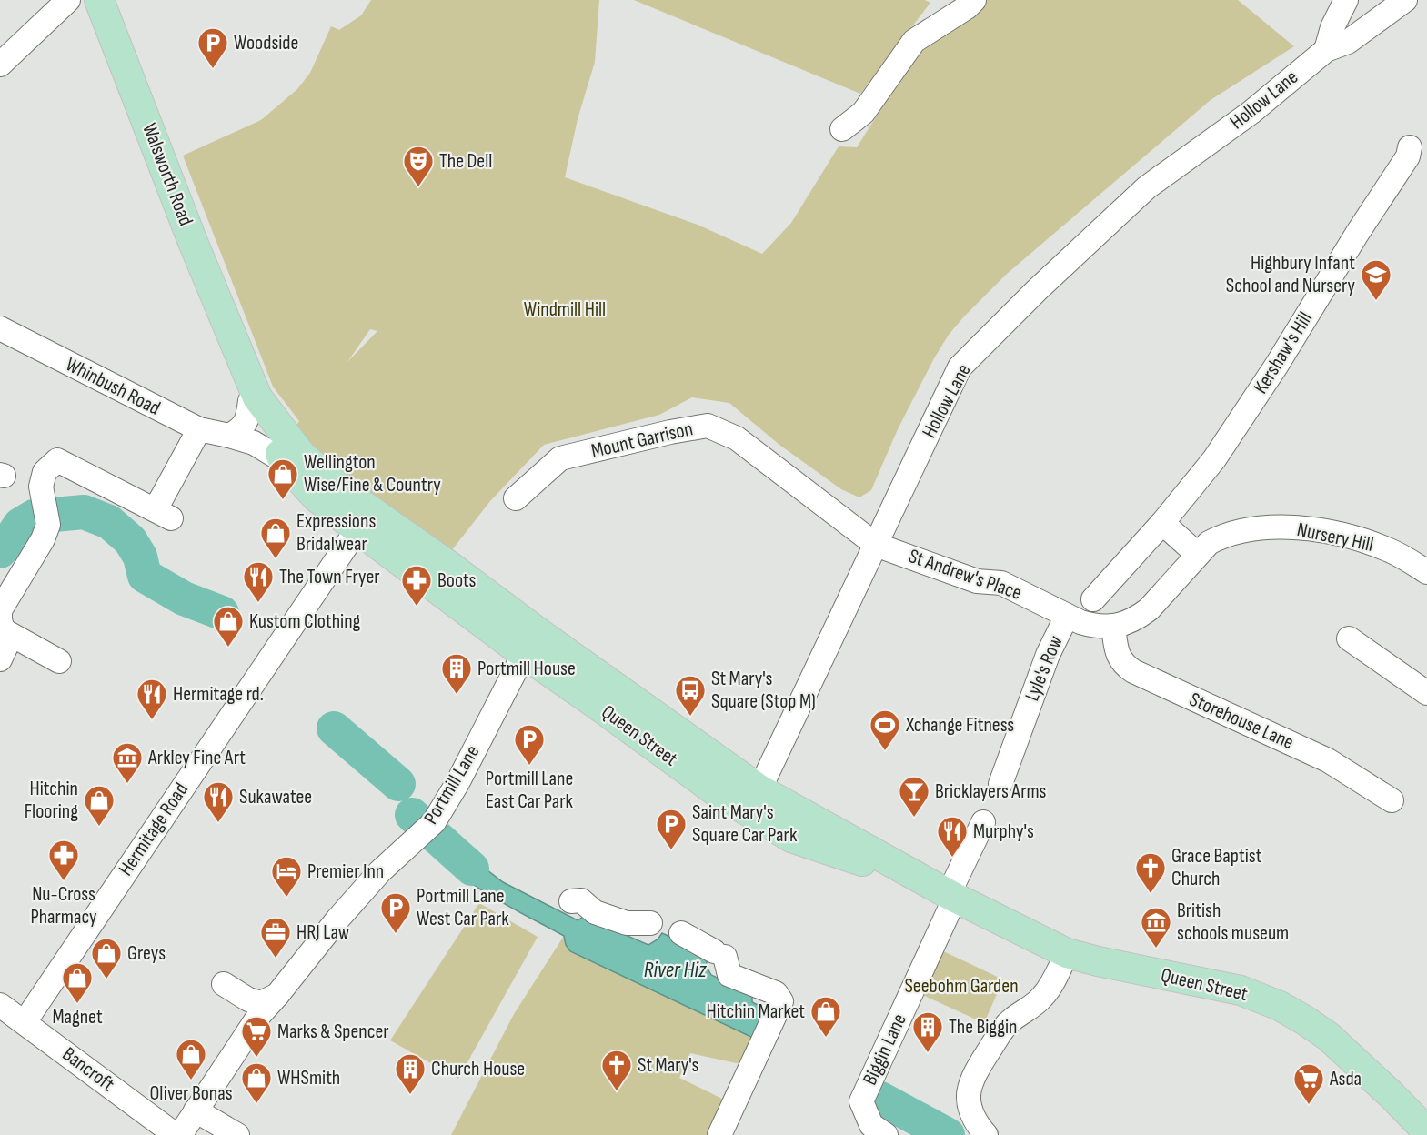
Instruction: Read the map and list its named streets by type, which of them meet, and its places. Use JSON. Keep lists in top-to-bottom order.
{
  "streets": {
    "main road": ["Walsworth Road", "Queen Street"],
    "street": [
      "Hollow Lane",
      "Kershaw's Hill",
      "Whinbush Road",
      "Mount Garrison",
      "Nursery Hill",
      "St Andrew's Place",
      "Lyle's Row",
      "Storehouse Lane",
      "Portmill Lane",
      "Hermitage Road",
      "Biggin Lane",
      "Bancroft"
    ]
  },
  "crossings": [
    ["Hollow Lane", "Mount Garrison"],
    ["Hollow Lane", "St Andrew's Place"],
    ["Hollow Lane", "Queen Street"],
    ["Walsworth Road", "Whinbush Road"],
    ["Walsworth Road", "Queen Street"],
    ["Walsworth Road", "Hermitage Road"],
    ["Mount Garrison", "St Andrew's Place"],
    ["Nursery Hill", "St Andrew's Place"],
    ["Nursery Hill", "Storehouse Lane"],
    ["St Andrew's Place", "Lyle's Row"],
    ["St Andrew's Place", "Storehouse Lane"],
    ["Queen Street", "Portmill Lane"],
    ["Queen Street", "Hermitage Road"],
    ["Queen Street", "Biggin Lane"],
    ["Portmill Lane", "Bancroft"],
    ["Hermitage Road", "Bancroft"]
  ],
  "water": ["River Hiz"],
  "parks": ["Windmill Hill", "Seebohm Garden"],
  "places": {
    "parking": [
      "Woodside",
      "Portmill Lane East Car Park",
      "Saint Mary's Square Car Park",
      "Portmill Lane West Car Park"
    ],
    "theatre": ["The Dell"],
    "school or university": ["Highbury Infant School and Nursery"],
    "shop": [
      "Wellington Wise/Fine & Country",
      "Expressions Bridalwear",
      "Kustom Clothing",
      "Hitchin Flooring",
      "Greys",
      "Magnet",
      "Hitchin Market",
      "Oliver Bonas",
      "WHSmith"
    ],
    "restaurant": [
      "The Town Fryer",
      "Hermitage rd.",
      "Sukawatee",
      "Murphy's"
    ],
    "pharmacy": ["Boots", "Nu-Cross Pharmacy"],
    "building": ["Portmill House", "The Biggin", "Church House"],
    "bus stop": ["St Mary's Square (Stop M)"],
    "sports": ["Xchange Fitness"],
    "museum": ["Arkley Fine Art", "British schools museum"],
    "bar": ["Bricklayers Arms"],
    "church": ["Grace Baptist Church", "St Mary's"],
    "hotel": ["Premier Inn"],
    "office": ["HRJ Law"],
    "supermarket": ["Marks & Spencer", "Asda"]
  }
}
